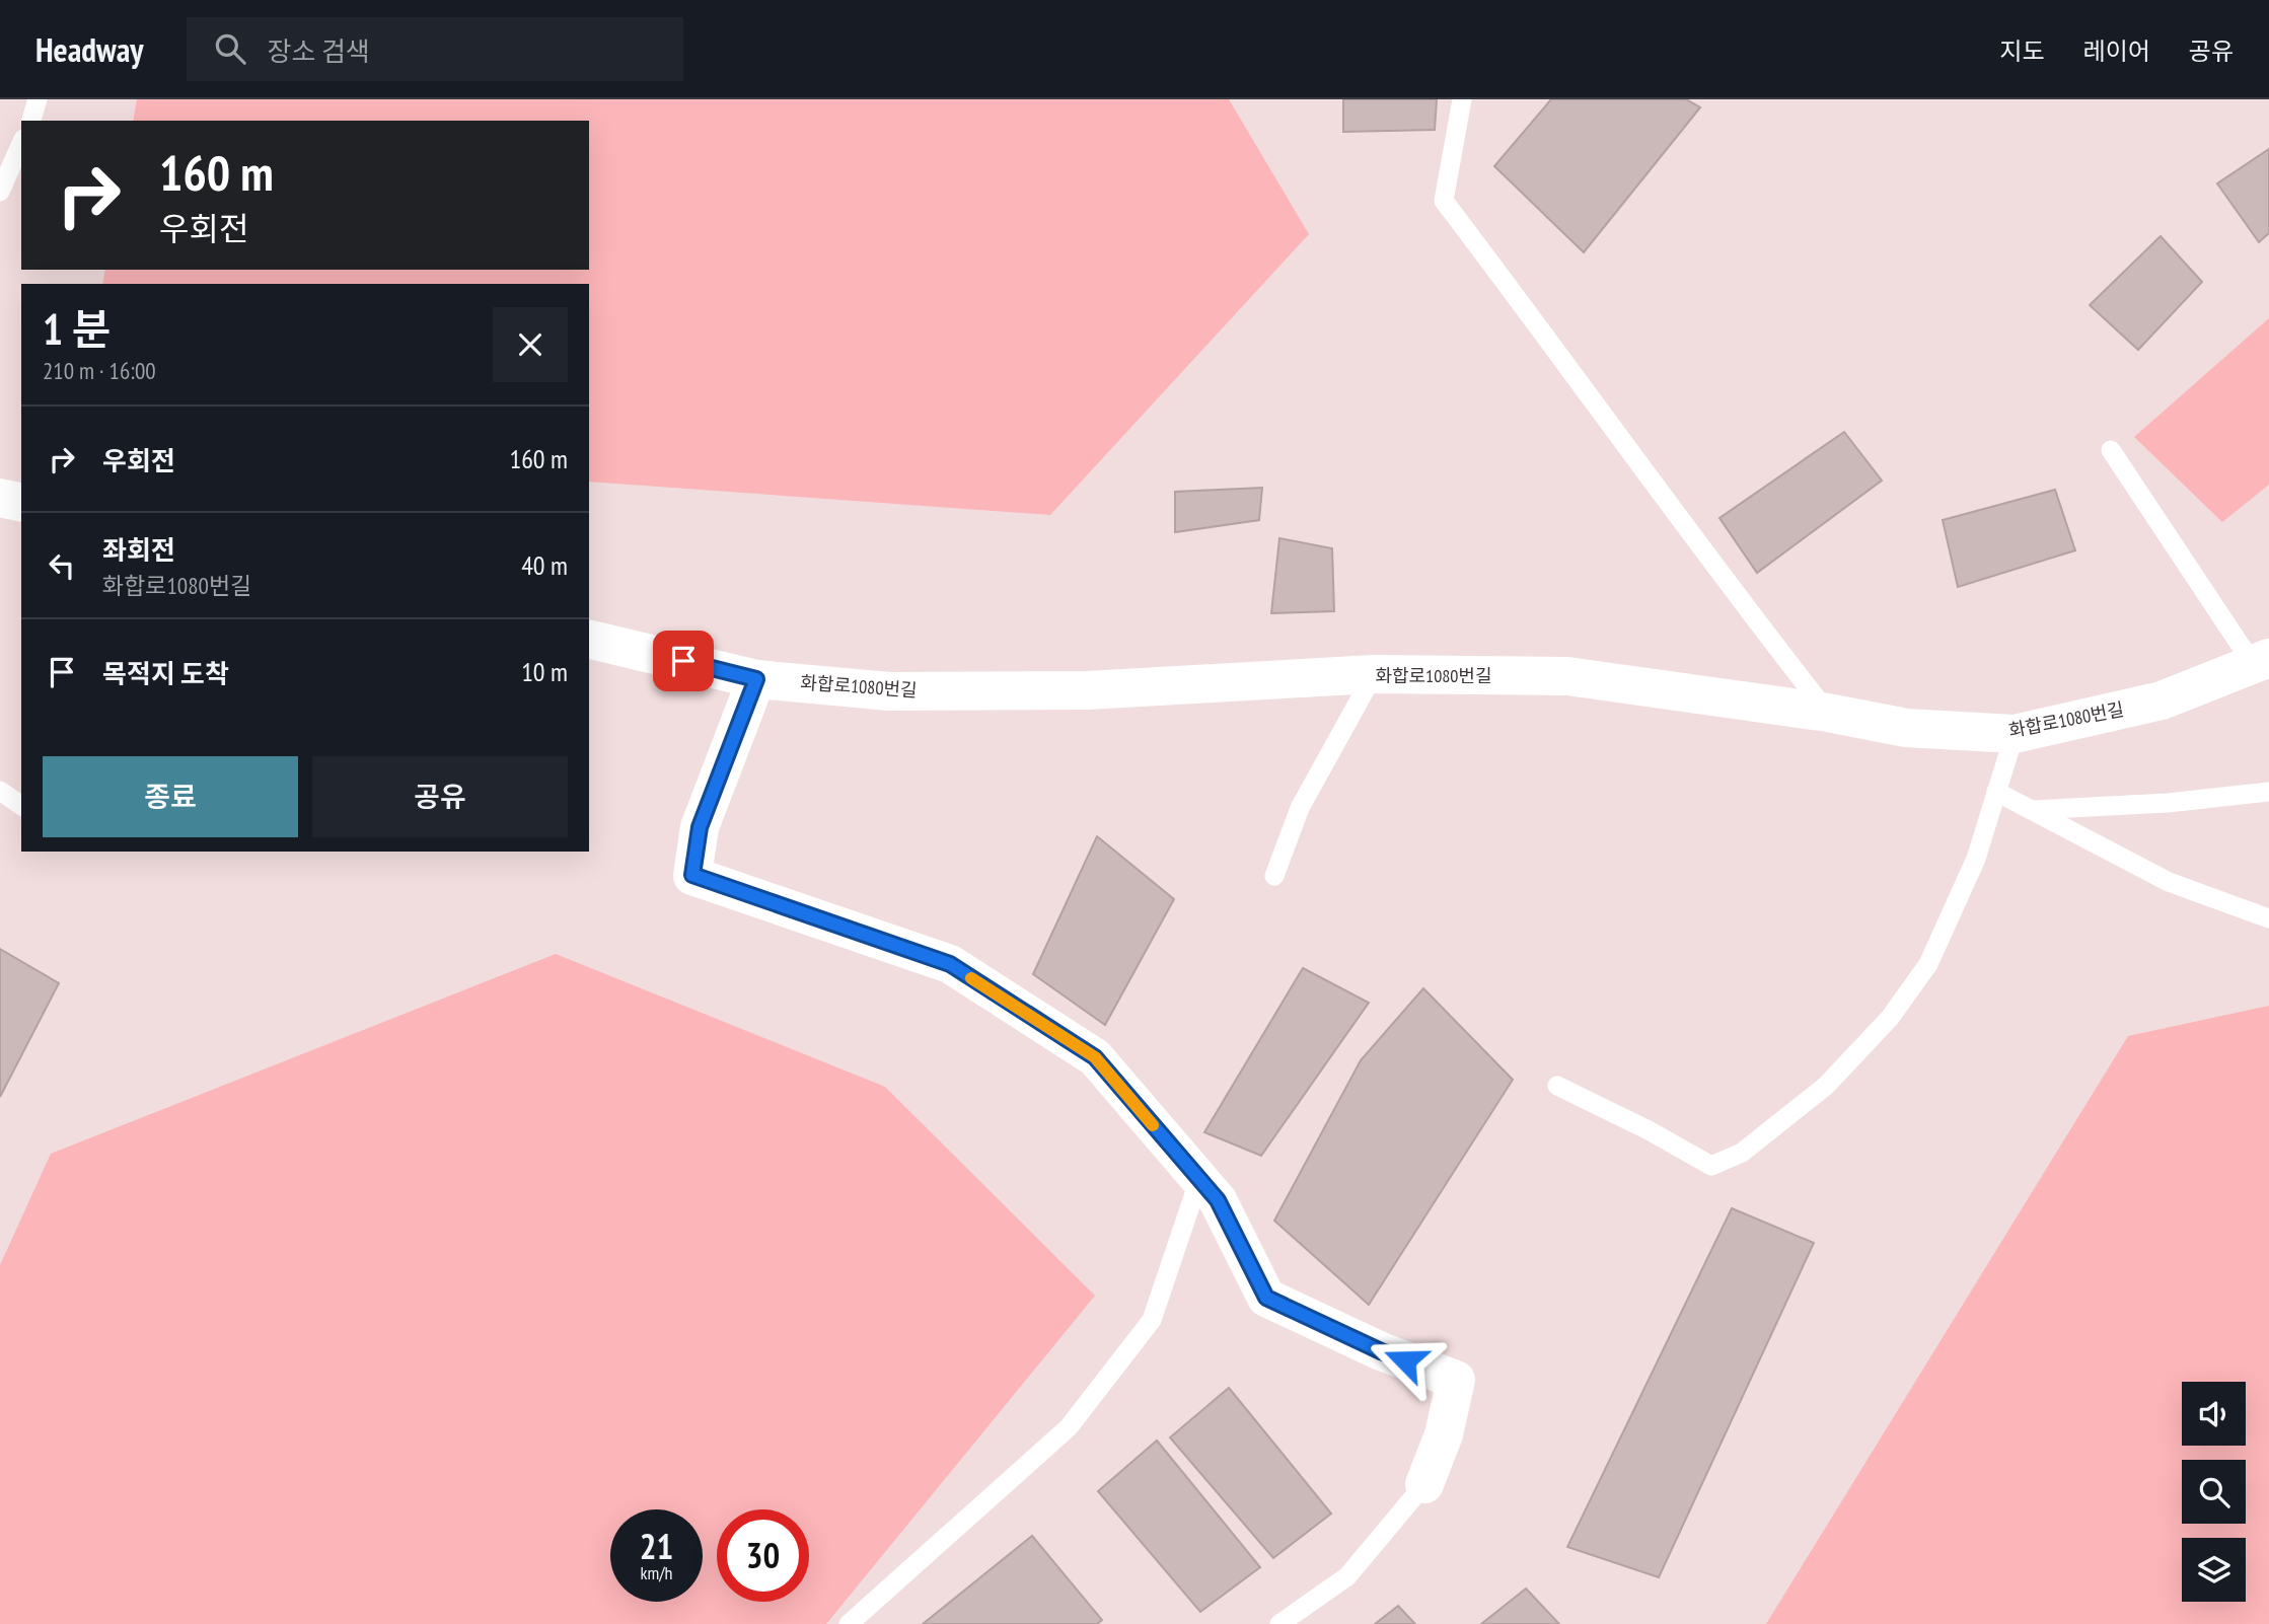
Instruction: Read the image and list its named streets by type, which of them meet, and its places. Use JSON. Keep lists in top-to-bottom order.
{
  "streets": {
    "street": ["화합로1080번길"]
  },
  "page": {
    "header": "Headway",
    "search": "장소 검색",
    "nav": ["지도", "레이어", "공유"],
    "turn": ["160 m", "우회전"],
    "heading": ["1 분", "210 m · 16:00"],
    "list": [
      {
        "name": "우회전",
        "value": "160 m"
      },
      {
        "name": "좌회전",
        "note": "화합로1080번길",
        "value": "40 m"
      },
      {
        "name": "목적지 도착",
        "value": "10 m"
      }
    ],
    "buttons": ["종료", "공유"],
    "speed": "21 km/h",
    "limit": "30"
  }
}
